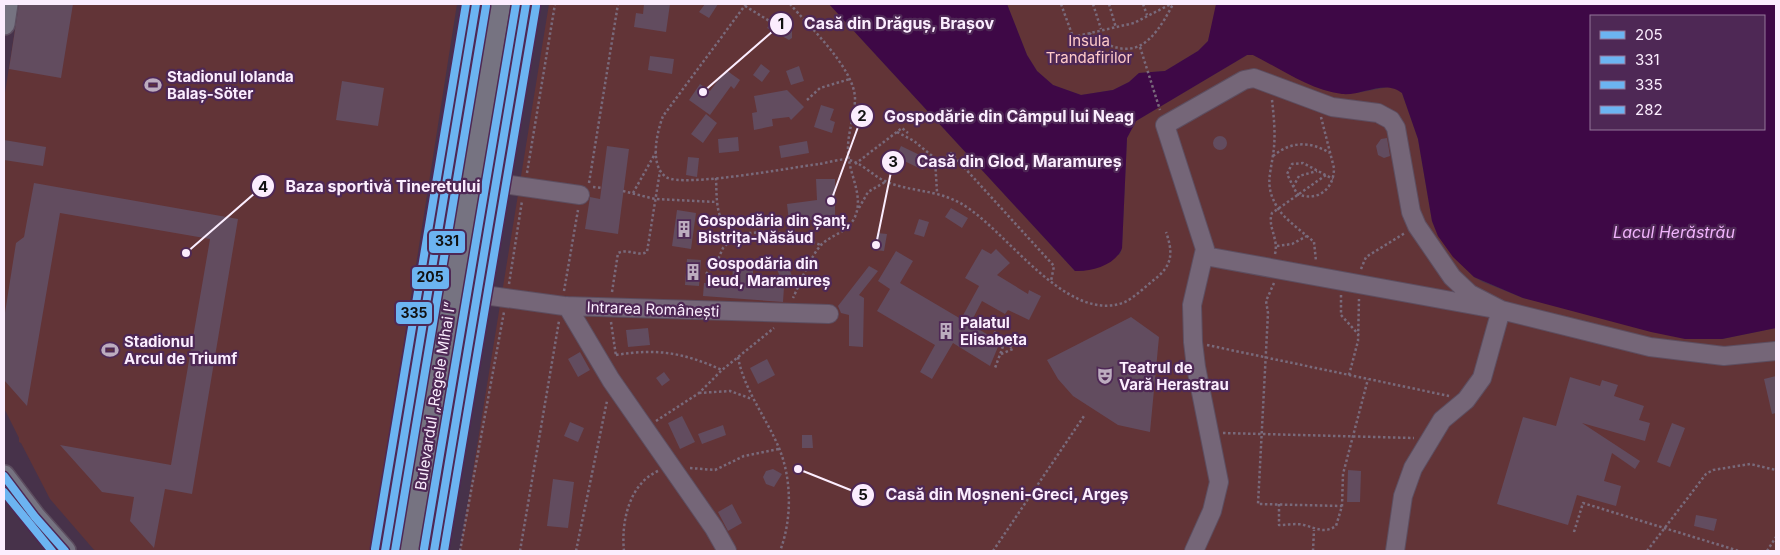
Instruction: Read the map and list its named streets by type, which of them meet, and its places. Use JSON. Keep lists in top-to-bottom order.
{
  "streets": {
    "main road": ["Bulevardul „Regele Mihai I”"],
    "street": ["Intrarea Românești"]
  },
  "crossings": [
    ["Intrarea Românești", "Bulevardul „Regele Mihai I”"]
  ],
  "water": ["Lacul Herăstrău"],
  "parks": ["Insula Trandafirilor"],
  "places": {
    "sports": ["Stadionul Iolanda Balaș-Söter", "Stadionul Arcul de Triumf"],
    "other": [
      "Casă din Drăguș, Brașov",
      "Gospodărie din Câmpul lui Neag",
      "Casă din Glod, Maramureș",
      "Baza sportivă Tineretului",
      "Casă din Moșneni-Greci, Argeș"
    ],
    "building": ["Gospodăria din Șanț, Bistrița-Năsăud", "Gospodăria din Ieud, Maramureș", "Palatul Elisabeta"],
    "theatre": ["Teatrul de Vară Herastrau"]
  },
  "lines": [
    "transit line 205",
    "transit line 335",
    "transit line 331",
    "transit line 282"
  ],
  "legend": [
    "205",
    "331",
    "335",
    "282"
  ]
}
